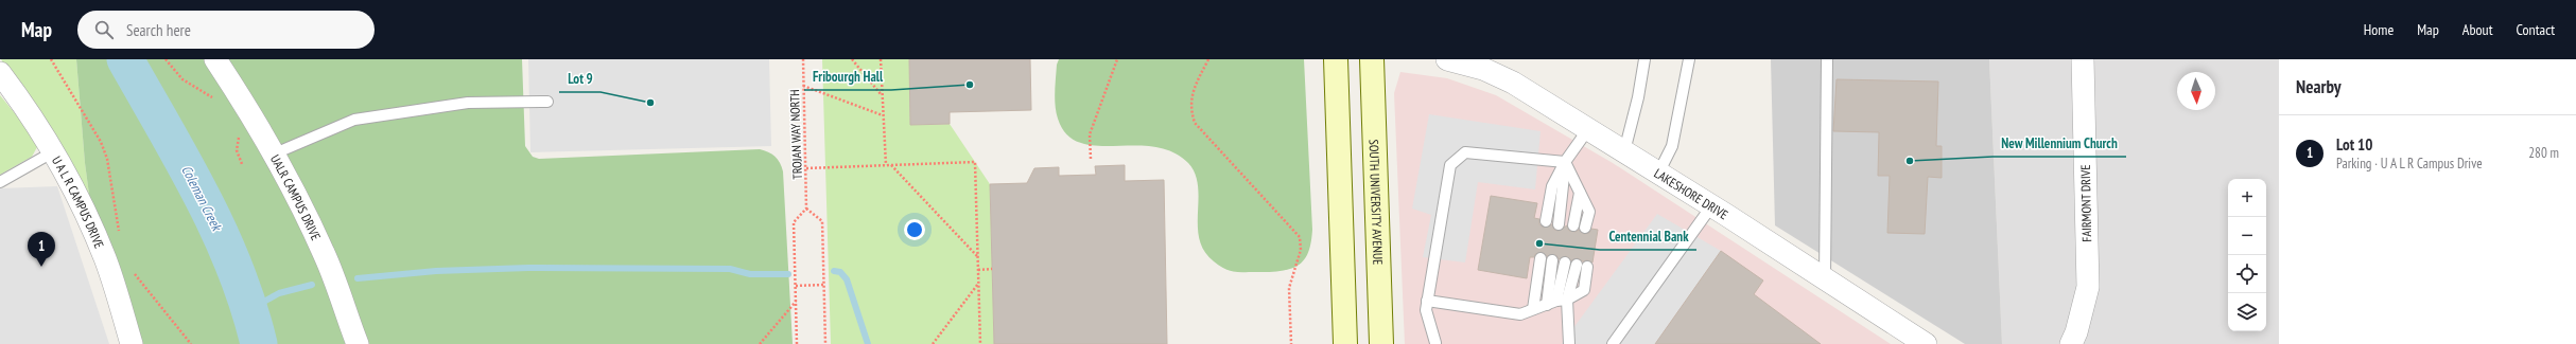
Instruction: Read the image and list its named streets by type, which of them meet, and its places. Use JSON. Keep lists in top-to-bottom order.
{
  "streets": {
    "main road": ["SOUTH UNIVERSITY AVENUE"],
    "street": [
      "LAKESHORE DRIVE",
      "UALR CAMPUS DRIVE",
      "U A L R CAMPUS DRIVE",
      "FAIRMONT DRIVE"
    ],
    "path": ["TROJAN WAY NORTH"]
  },
  "water": ["Coleman Creek"],
  "places": [
    "Fribourgh Hall",
    "Lot 9",
    "New Millennium Church",
    "Centennial Bank"
  ],
  "north": "bottom",
  "page": {
    "header": "Map",
    "search": "Search here",
    "nav": [
      "Home",
      "Map",
      "About",
      "Contact"
    ],
    "heading": "Nearby",
    "list": [
      {
        "mark": "1",
        "name": "Lot 10",
        "note": "Parking · U A L R Campus Drive",
        "value": "280 m"
      }
    ],
    "map_buttons": ["+", "−"],
    "pins": "1"
  }
}
